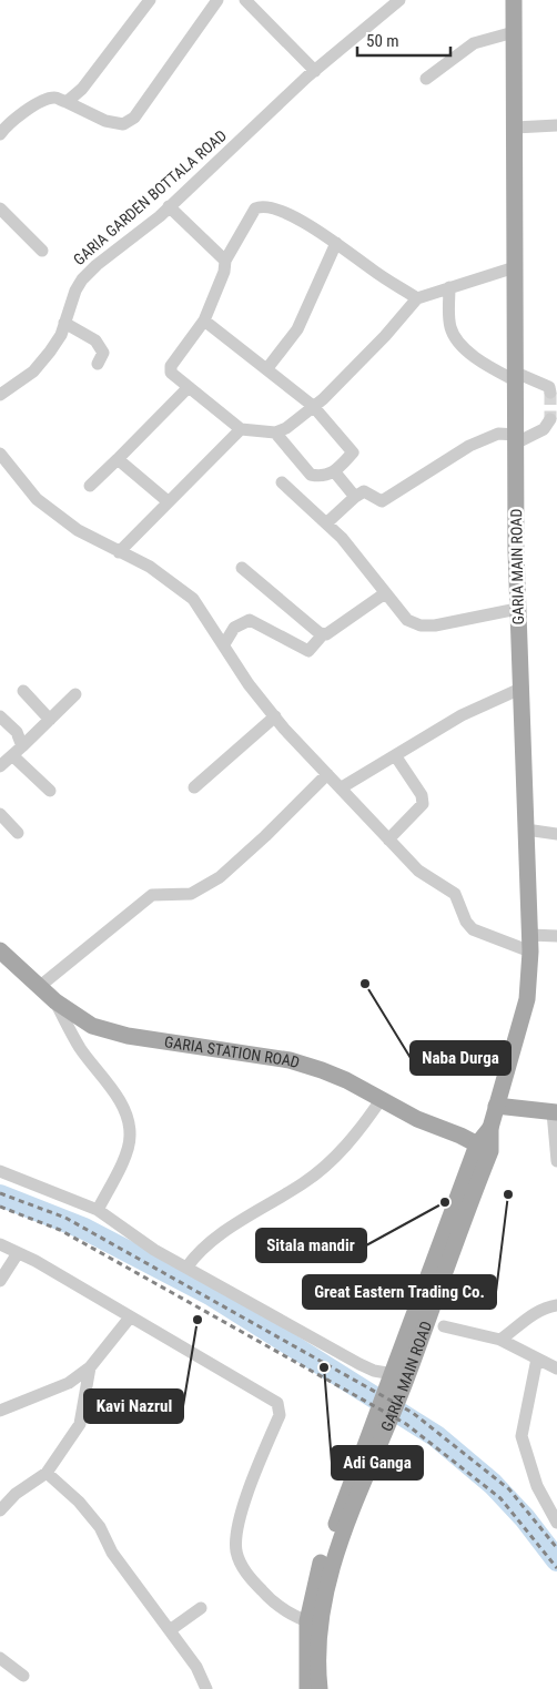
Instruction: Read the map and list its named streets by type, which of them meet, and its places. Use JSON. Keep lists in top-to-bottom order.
{
  "streets": {
    "main road": ["GARIA MAIN ROAD", "GARIA STATION ROAD"],
    "street": ["GARIA GARDEN BOTTALA ROAD"]
  },
  "crossings": [
    ["GARIA MAIN ROAD", "GARIA STATION ROAD"]
  ],
  "places": [
    "Naba Durga",
    "Great Eastern Trading Co.",
    "Sitala mandir",
    "Kavi Nazrul",
    "Adi Ganga"
  ],
  "scale_bar": "50 m"
}
